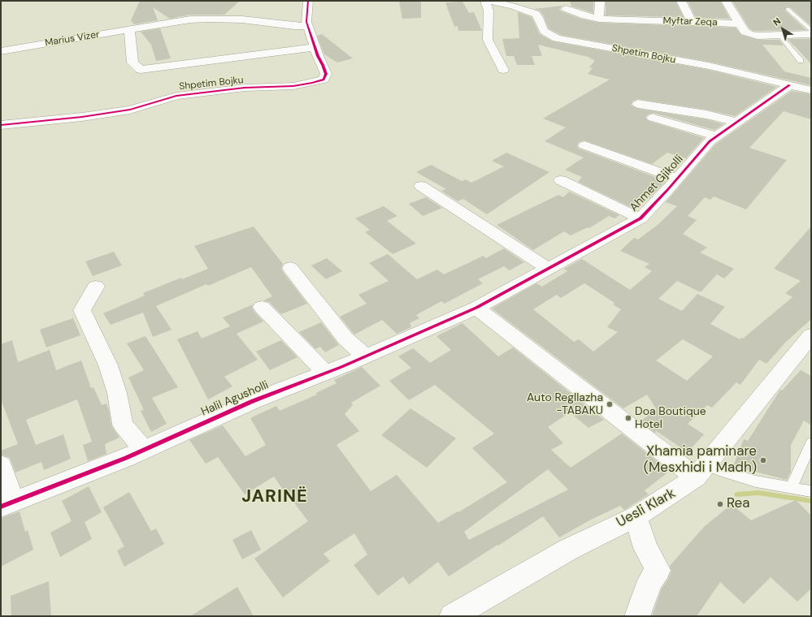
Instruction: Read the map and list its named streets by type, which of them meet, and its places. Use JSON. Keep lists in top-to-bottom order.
{
  "streets": {
    "street": [
      "Myftar Zeqa",
      "Marius Vizer",
      "Shpetim Bojku",
      "Ahmet Gjikolli",
      "Halil Agusholli",
      "Uesli Klark"
    ]
  },
  "crossings": [
    ["Marius Vizer", "Shpetim Bojku"],
    ["Shpetim Bojku", "Ahmet Gjikolli"],
    ["Ahmet Gjikolli", "Halil Agusholli"]
  ],
  "districts": ["JARINË"],
  "places": [
    "Auto Regllazha -TABAKU",
    "Doa Boutique Hotel",
    "Xhamia paminare (Mesxhidi i Madh)",
    "Rea"
  ],
  "north": "top left"
}
